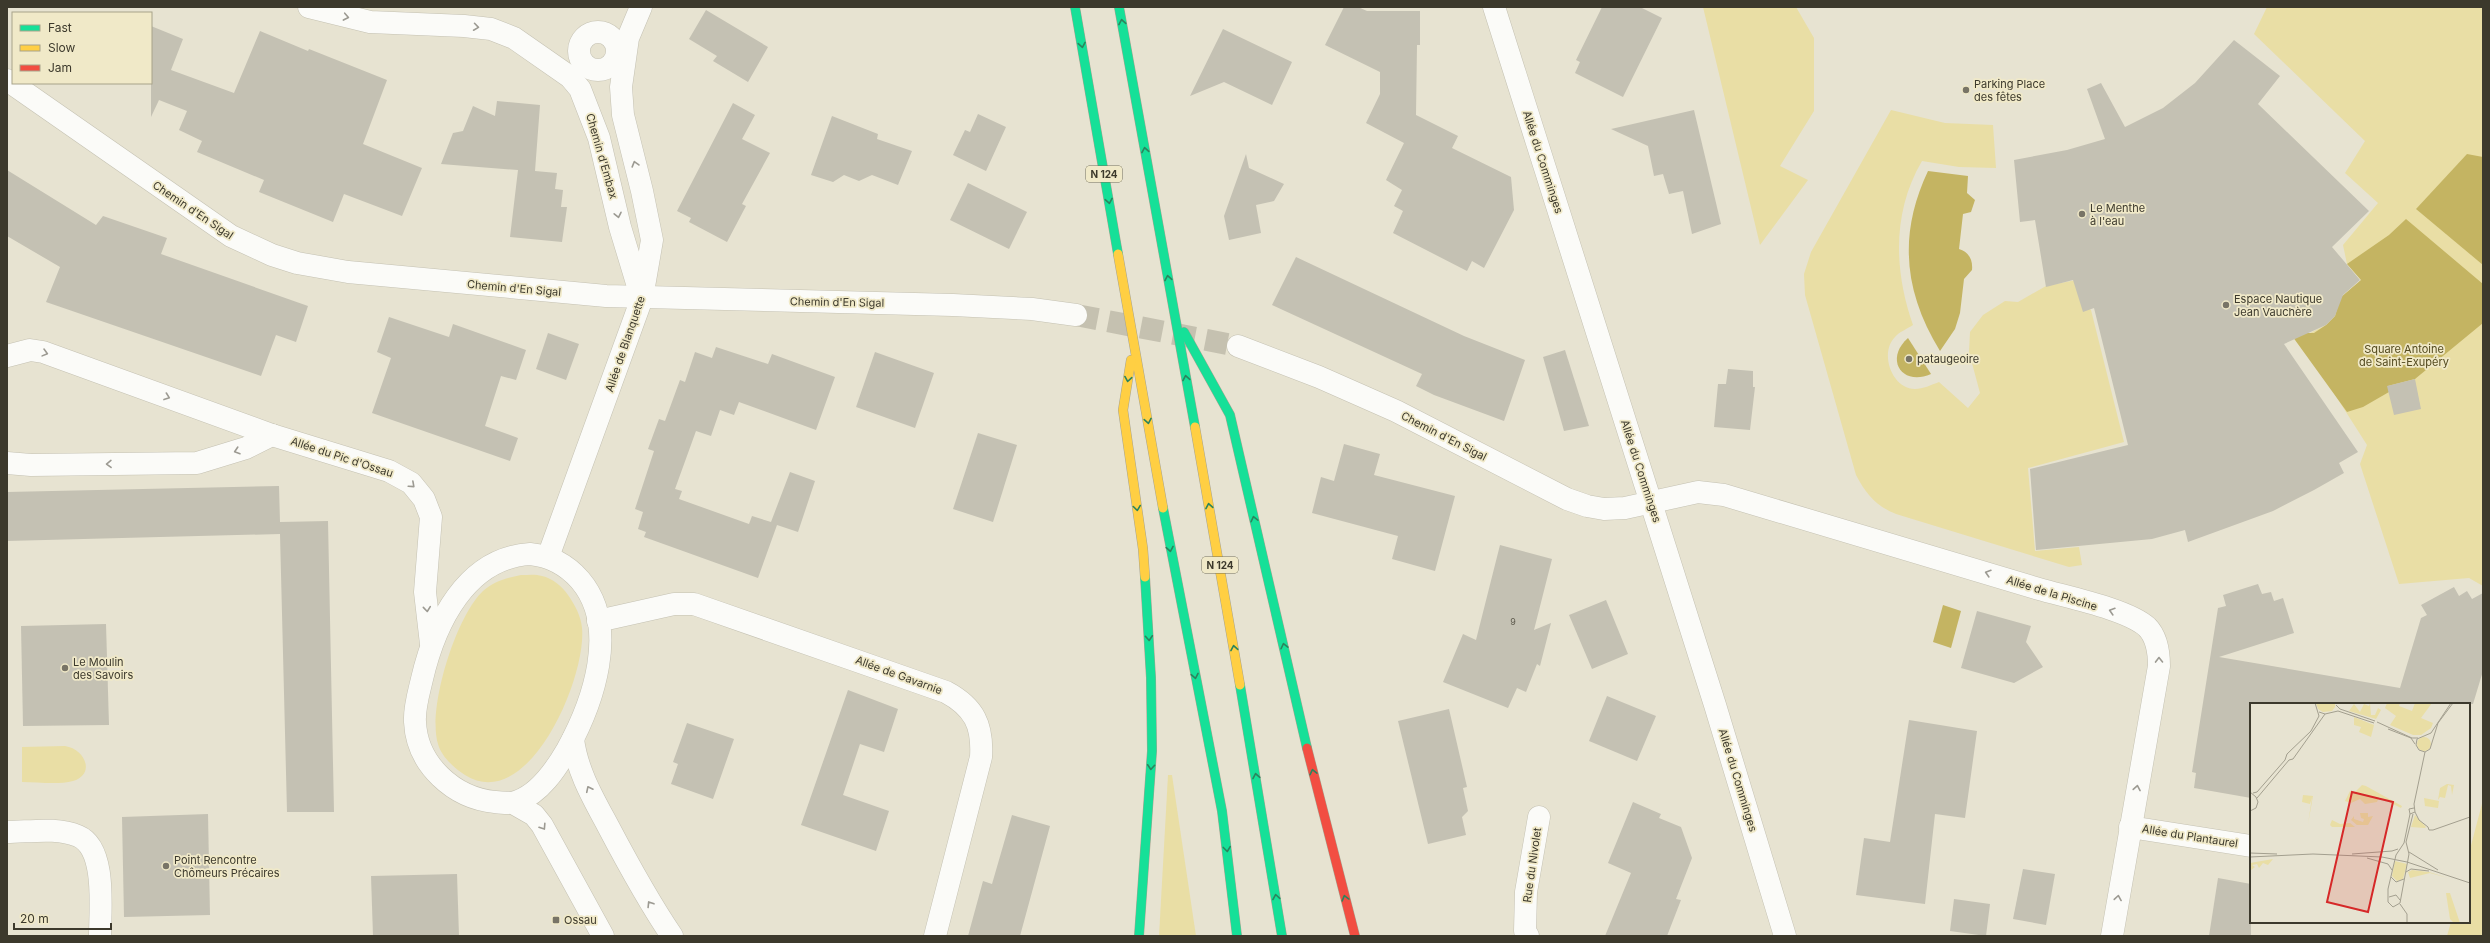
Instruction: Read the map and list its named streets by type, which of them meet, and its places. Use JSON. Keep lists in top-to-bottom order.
{
  "streets": {
    "highway": ["N 124"],
    "street": [
      "Chemin d'Embax",
      "Allée du Comminges",
      "Chemin d'En Sigal",
      "Allée de Blanquette",
      "Allée du Pic d'Ossau",
      "Allée de la Piscine",
      "Allée de Gavarnie",
      "Allée du Plantaurel",
      "Rue du Nivolet"
    ]
  },
  "crossings": [
    ["Chemin d'Embax", "Chemin d'En Sigal"],
    ["Chemin d'Embax", "Allée de Blanquette"],
    ["Allée du Comminges", "Chemin d'En Sigal"],
    ["Allée du Comminges", "Allée de la Piscine"],
    ["Chemin d'En Sigal", "Allée de Blanquette"],
    ["Chemin d'En Sigal", "Allée de la Piscine"],
    ["Allée de la Piscine", "Allée du Plantaurel"]
  ],
  "one_way": ["Chemin d'Embax", "Allée de Blanquette", "Allée du Pic d'Ossau"],
  "parks": ["Square Antoine de Saint-Exupéry"],
  "places": {
    "other": [
      "Parking Place des fêtes",
      "Le Menthe à l'eau",
      "Espace Nautique Jean Vauchère",
      "pataugeoire",
      "Le Moulin des Savoirs",
      "Point Rencontre Chômeurs Précaires"
    ],
    "transit": ["Ossau"]
  },
  "house_numbers": ["9"],
  "legend": ["Fast", "Slow", "Jam"],
  "scale_bar": "20 m"
}
